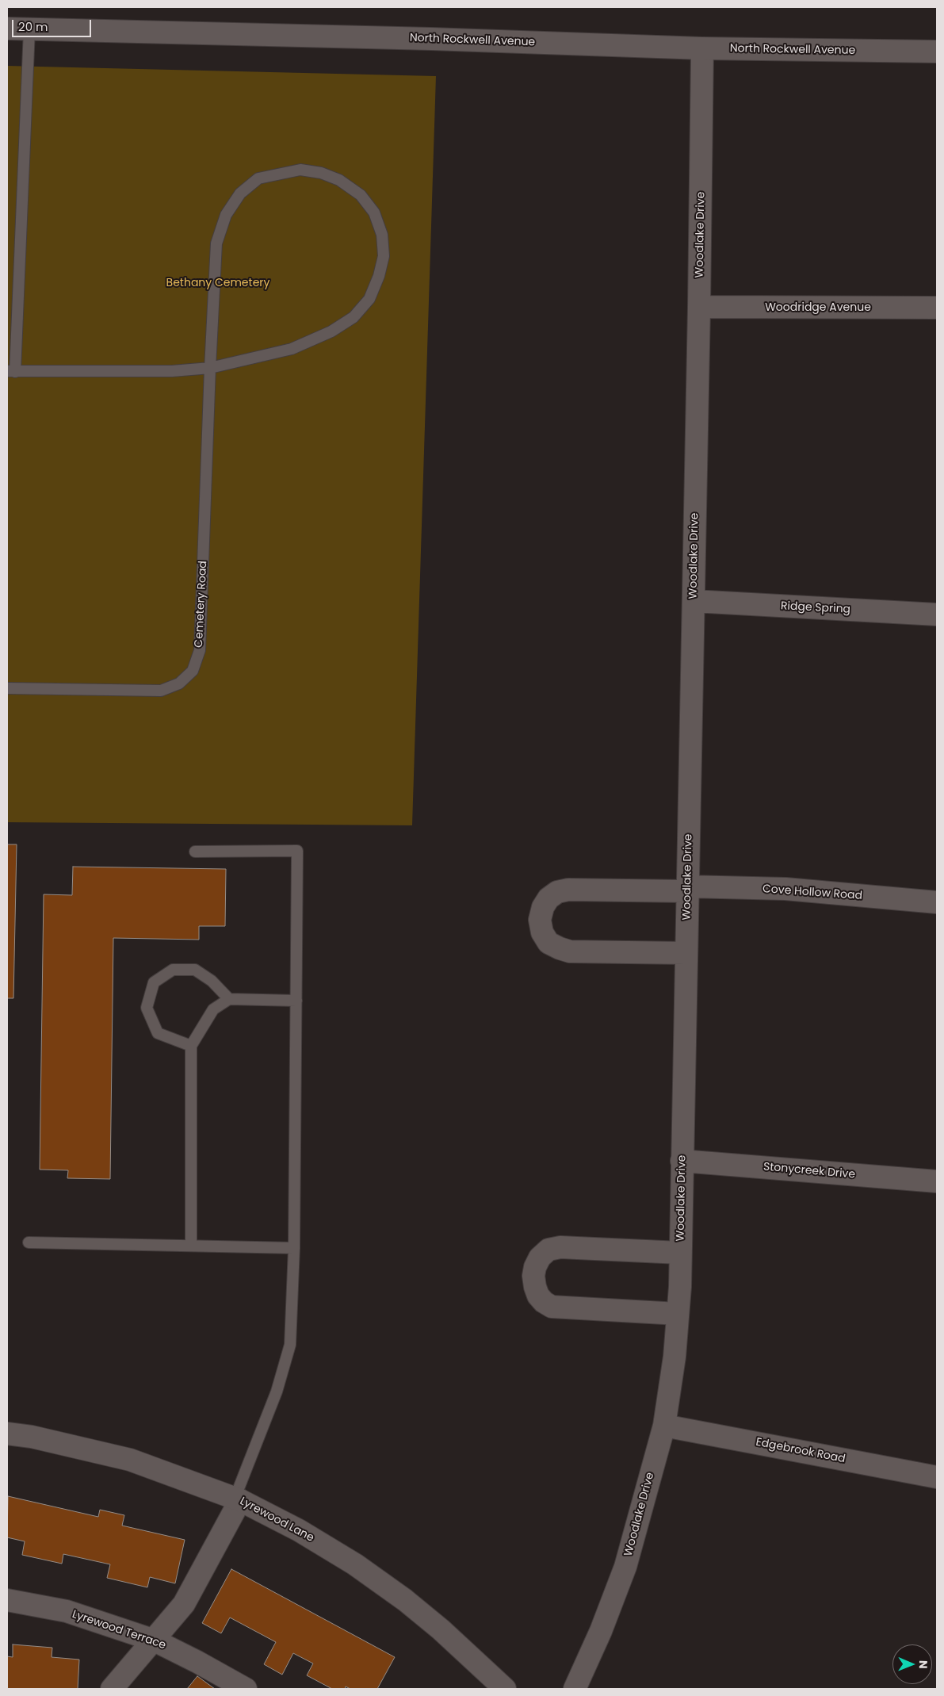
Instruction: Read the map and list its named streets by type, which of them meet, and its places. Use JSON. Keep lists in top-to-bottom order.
{
  "streets": {
    "street": [
      "North Rockwell Avenue",
      "Woodlake Drive",
      "Woodridge Avenue",
      "Ridge Spring",
      "Cove Hollow Road",
      "Stonycreek Drive",
      "Edgebrook Road",
      "Lyrewood Lane",
      "Lyrewood Terrace"
    ],
    "lane": ["Cemetery Road"]
  },
  "crossings": [
    ["North Rockwell Avenue", "Woodlake Drive"],
    ["Woodlake Drive", "Woodridge Avenue"],
    ["Woodlake Drive", "Ridge Spring"],
    ["Woodlake Drive", "Cove Hollow Road"],
    ["Woodlake Drive", "Stonycreek Drive"],
    ["Woodlake Drive", "Edgebrook Road"]
  ],
  "parks": ["Bethany Cemetery"],
  "scale_bar": "20 m",
  "north": "right"
}
